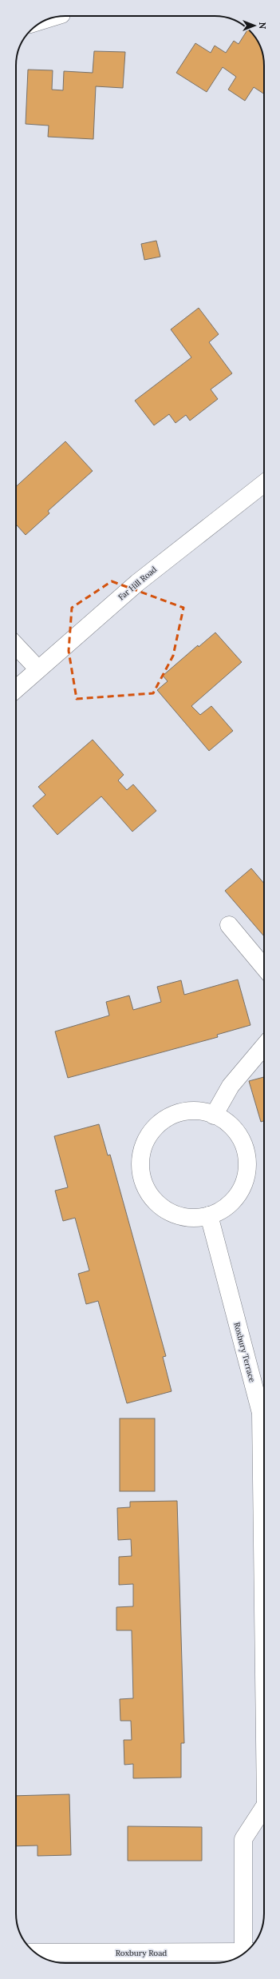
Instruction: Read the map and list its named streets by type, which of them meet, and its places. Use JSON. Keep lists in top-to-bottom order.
{
  "streets": {
    "street": ["Far Hill Road", "Roxbury Terrace", "Roxbury Road"]
  },
  "north": "right"
}
